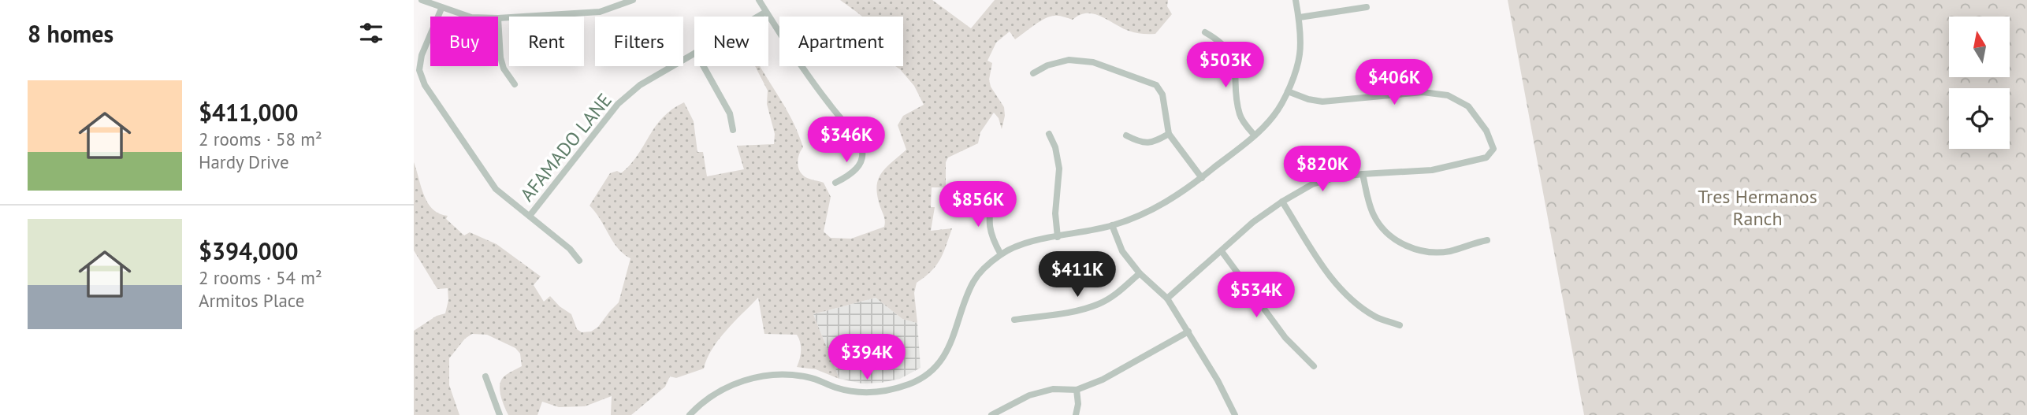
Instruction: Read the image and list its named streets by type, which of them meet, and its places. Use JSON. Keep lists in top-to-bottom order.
{
  "streets": {
    "street": ["AFAMADO LANE"]
  },
  "parks": ["Tres Hermanos Ranch"],
  "north": "top",
  "page": {
    "heading": "8 homes",
    "chip": [
      "Buy",
      "Rent",
      "Filters",
      "New",
      "Apartment"
    ],
    "price": [
      "$503K",
      "$406K",
      "$346K",
      "$820K",
      "$856K",
      "$411K",
      "$534K",
      "$394K"
    ],
    "list": [
      {
        "name": "$411,000",
        "note": "2 rooms · 58 m² · Hardy Drive"
      },
      {
        "name": "$394,000",
        "note": "2 rooms · 54 m² · Armitos Place"
      }
    ]
  }
}
